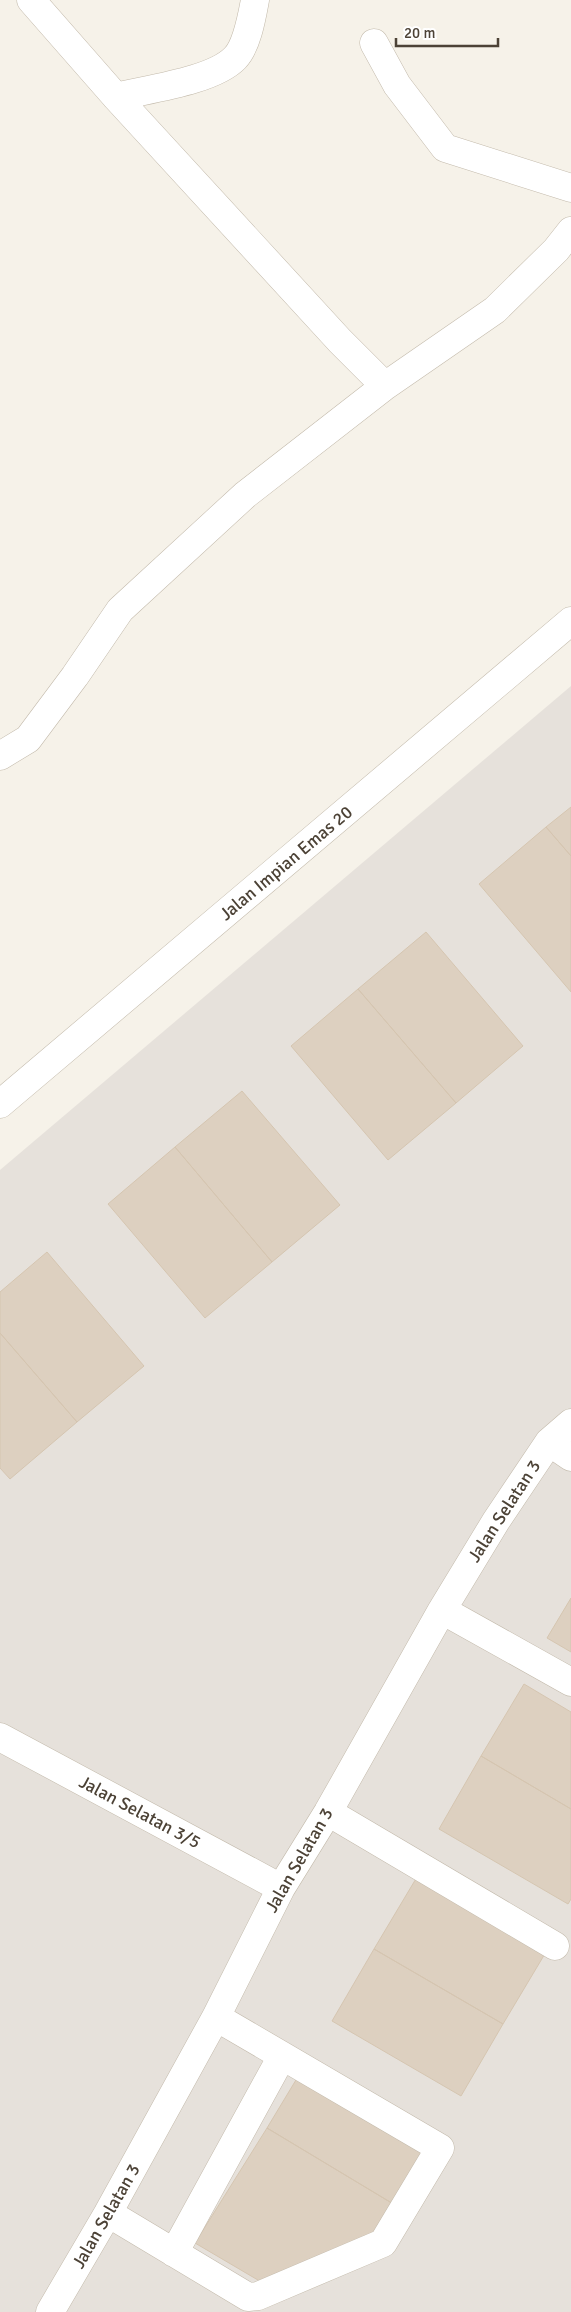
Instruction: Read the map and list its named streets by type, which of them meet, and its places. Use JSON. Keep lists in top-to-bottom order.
{
  "streets": {
    "street": ["Jalan Impian Emas 20", "Jalan Selatan 3", "Jalan Selatan 3/5"]
  },
  "crossings": [
    ["Jalan Selatan 3", "Jalan Selatan 3/5"]
  ],
  "scale_bar": "20 m"
}
